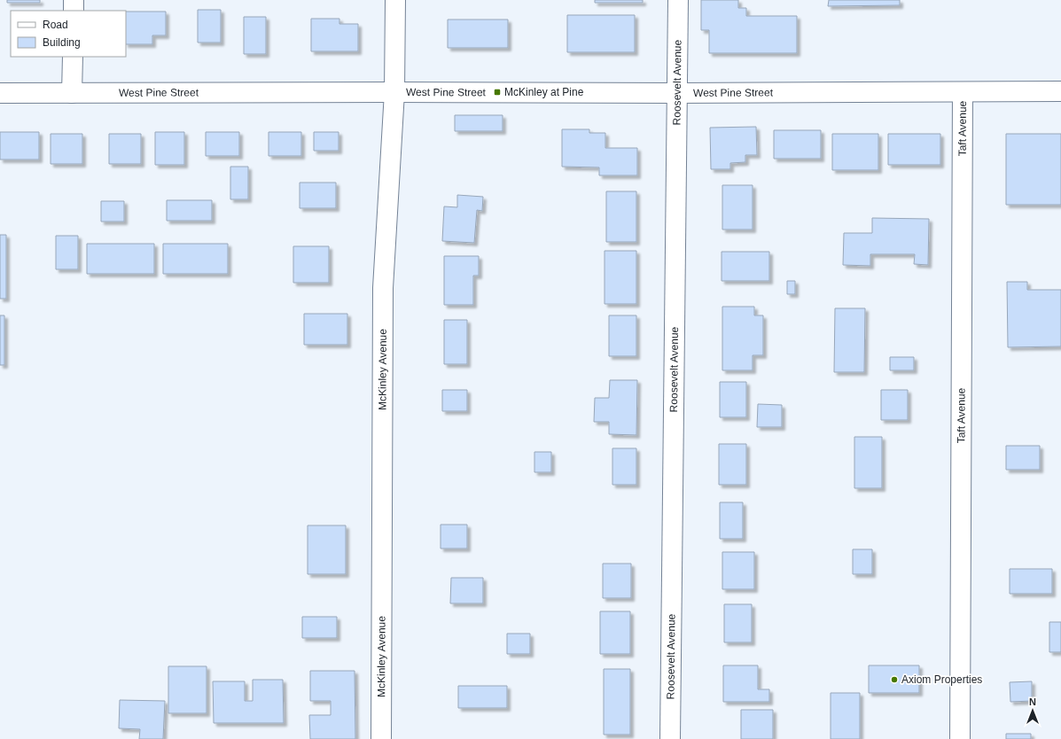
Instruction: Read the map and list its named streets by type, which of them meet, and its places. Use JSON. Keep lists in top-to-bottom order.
{
  "streets": {
    "street": [
      "Roosevelt Avenue",
      "West Pine Street",
      "Taft Avenue",
      "McKinley Avenue"
    ]
  },
  "crossings": [
    ["Roosevelt Avenue", "West Pine Street"],
    ["West Pine Street", "Taft Avenue"],
    ["West Pine Street", "McKinley Avenue"]
  ],
  "places": {
    "transit": ["McKinley at Pine"],
    "other": ["Axiom Properties"]
  },
  "legend": ["Road", "Building"],
  "north": "top"
}
